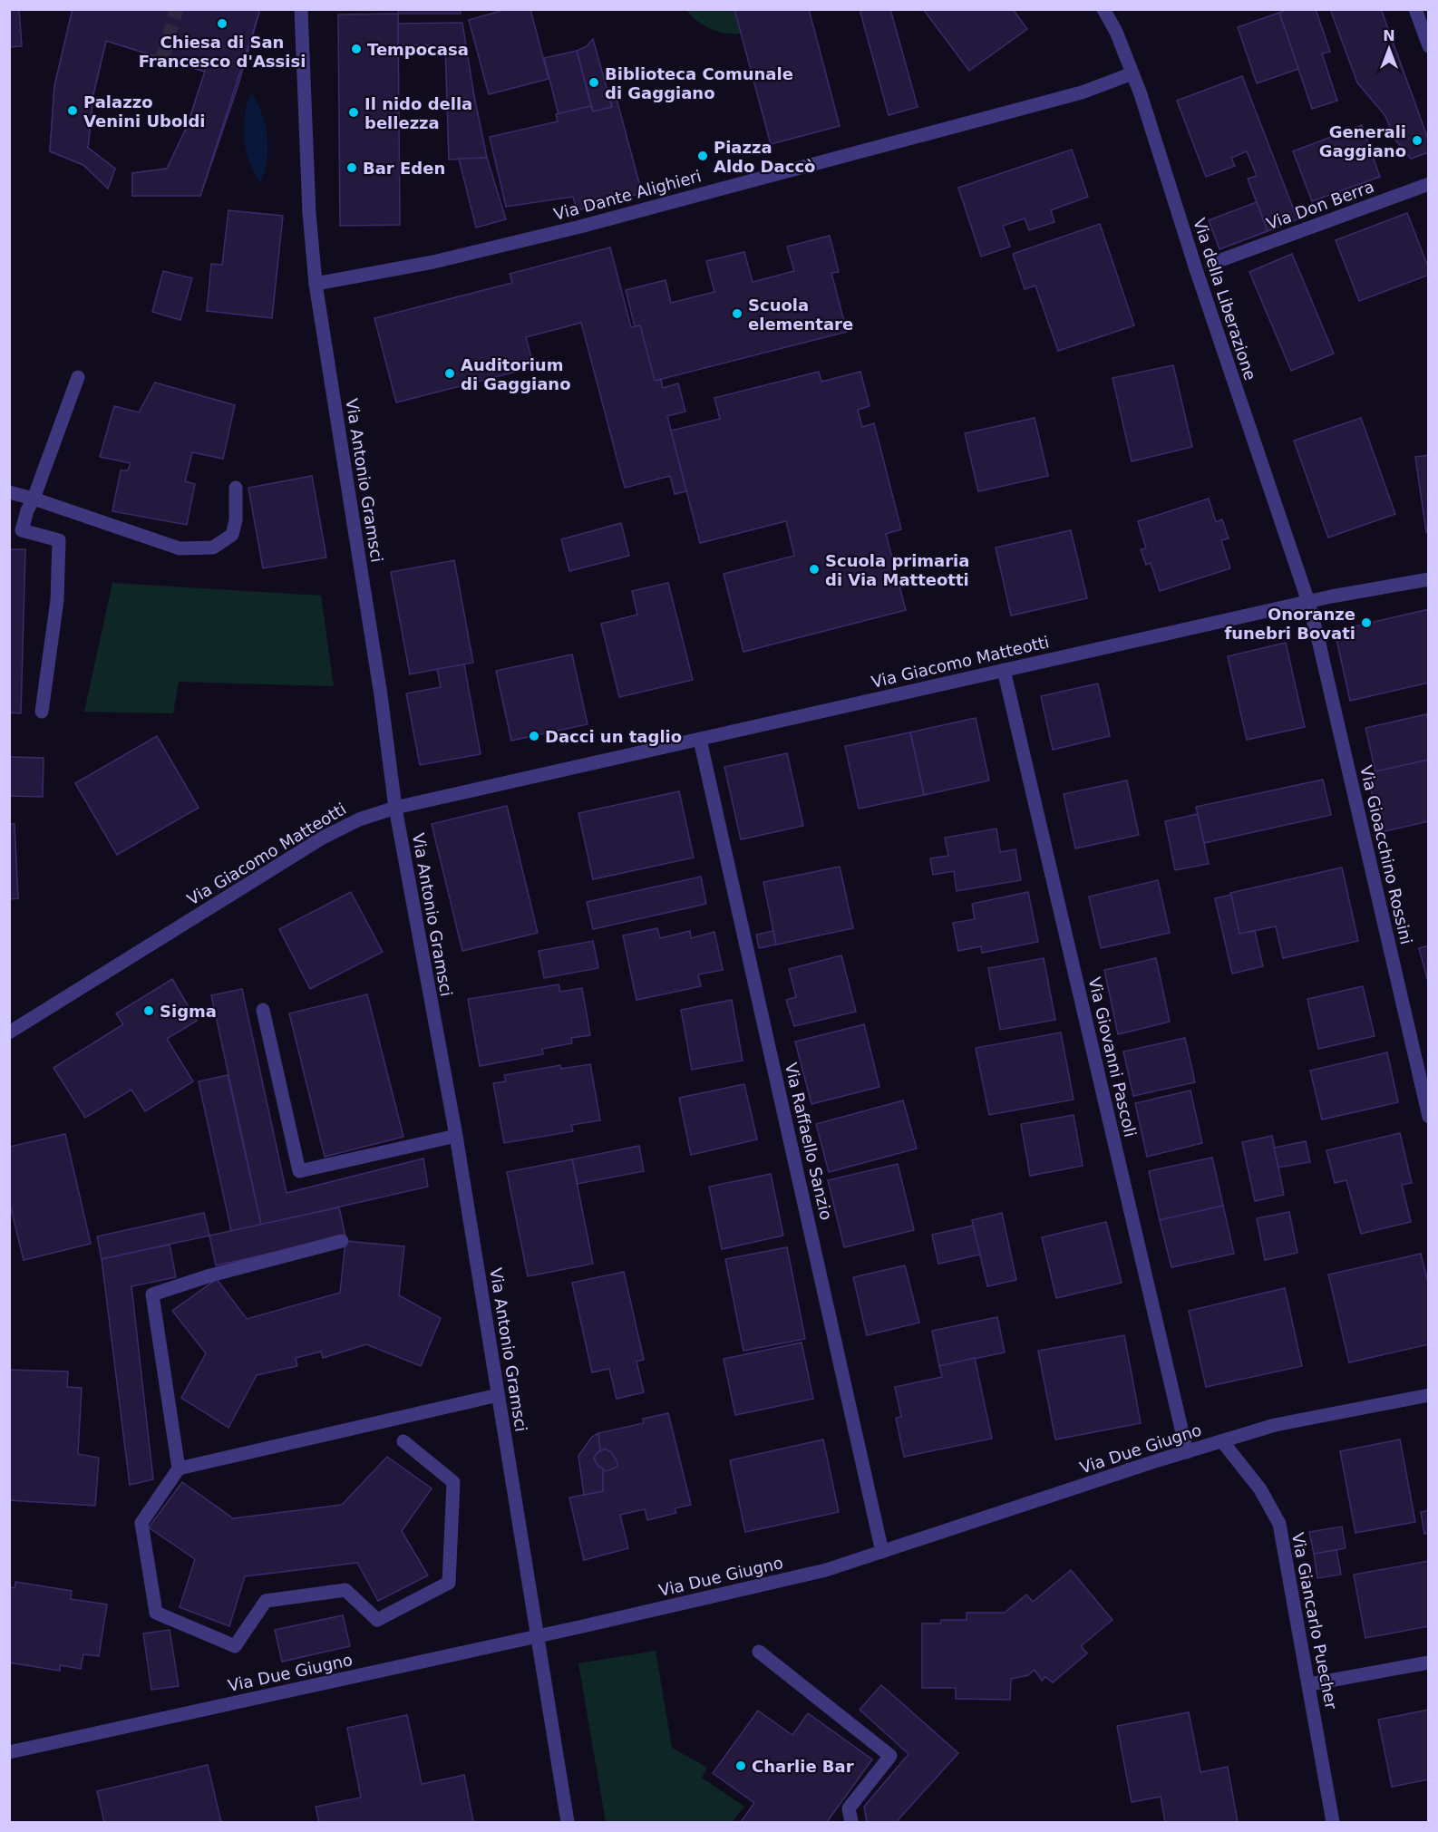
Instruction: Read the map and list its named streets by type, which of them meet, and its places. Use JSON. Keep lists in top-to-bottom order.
{
  "streets": {
    "street": [
      "Via Dante Alighieri",
      "Via Don Berra",
      "Via della Liberazione",
      "Via Antonio Gramsci",
      "Via Giacomo Matteotti",
      "Via Gioacchino Rossini",
      "Via Giovanni Pascoli",
      "Via Raffaello Sanzio",
      "Via Due Giugno",
      "Via Giancarlo Puecher"
    ]
  },
  "crossings": [
    ["Via Dante Alighieri", "Via della Liberazione"],
    ["Via Dante Alighieri", "Via Antonio Gramsci"],
    ["Via della Liberazione", "Via Giacomo Matteotti"],
    ["Via della Liberazione", "Via Gioacchino Rossini"],
    ["Via Antonio Gramsci", "Via Giacomo Matteotti"],
    ["Via Antonio Gramsci", "Via Due Giugno"],
    ["Via Giacomo Matteotti", "Via Gioacchino Rossini"],
    ["Via Giacomo Matteotti", "Via Giovanni Pascoli"],
    ["Via Giacomo Matteotti", "Via Raffaello Sanzio"],
    ["Via Giovanni Pascoli", "Via Due Giugno"],
    ["Via Raffaello Sanzio", "Via Due Giugno"],
    ["Via Due Giugno", "Via Giancarlo Puecher"]
  ],
  "places": [
    "Chiesa di San Francesco d'Assisi",
    "Tempocasa",
    "Biblioteca Comunale di Gaggiano",
    "Palazzo Venini Uboldi",
    "Il nido della bellezza",
    "Generali Gaggiano",
    "Piazza Aldo Daccò",
    "Bar Eden",
    "Scuola elementare",
    "Auditorium di Gaggiano",
    "Scuola primaria di Via Matteotti",
    "Onoranze funebri Bovati",
    "Dacci un taglio",
    "Sigma",
    "Charlie Bar"
  ],
  "north": "top"
}
